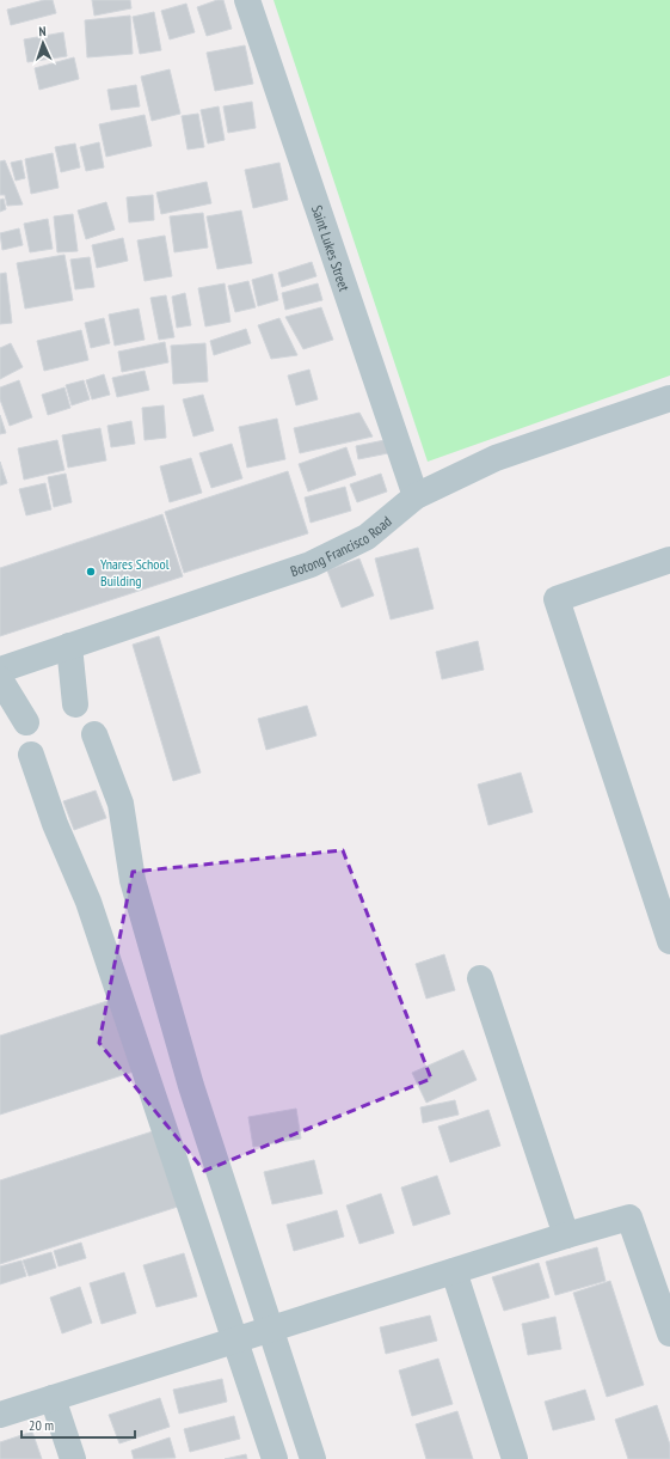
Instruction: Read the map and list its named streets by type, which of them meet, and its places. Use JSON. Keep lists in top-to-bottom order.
{
  "streets": {
    "street": ["Saint Lukes Street", "Botong Francisco Road"]
  },
  "crossings": [
    ["Saint Lukes Street", "Botong Francisco Road"]
  ],
  "places": ["Ynares School Building"],
  "scale_bar": "20 m",
  "north": "top"
}
